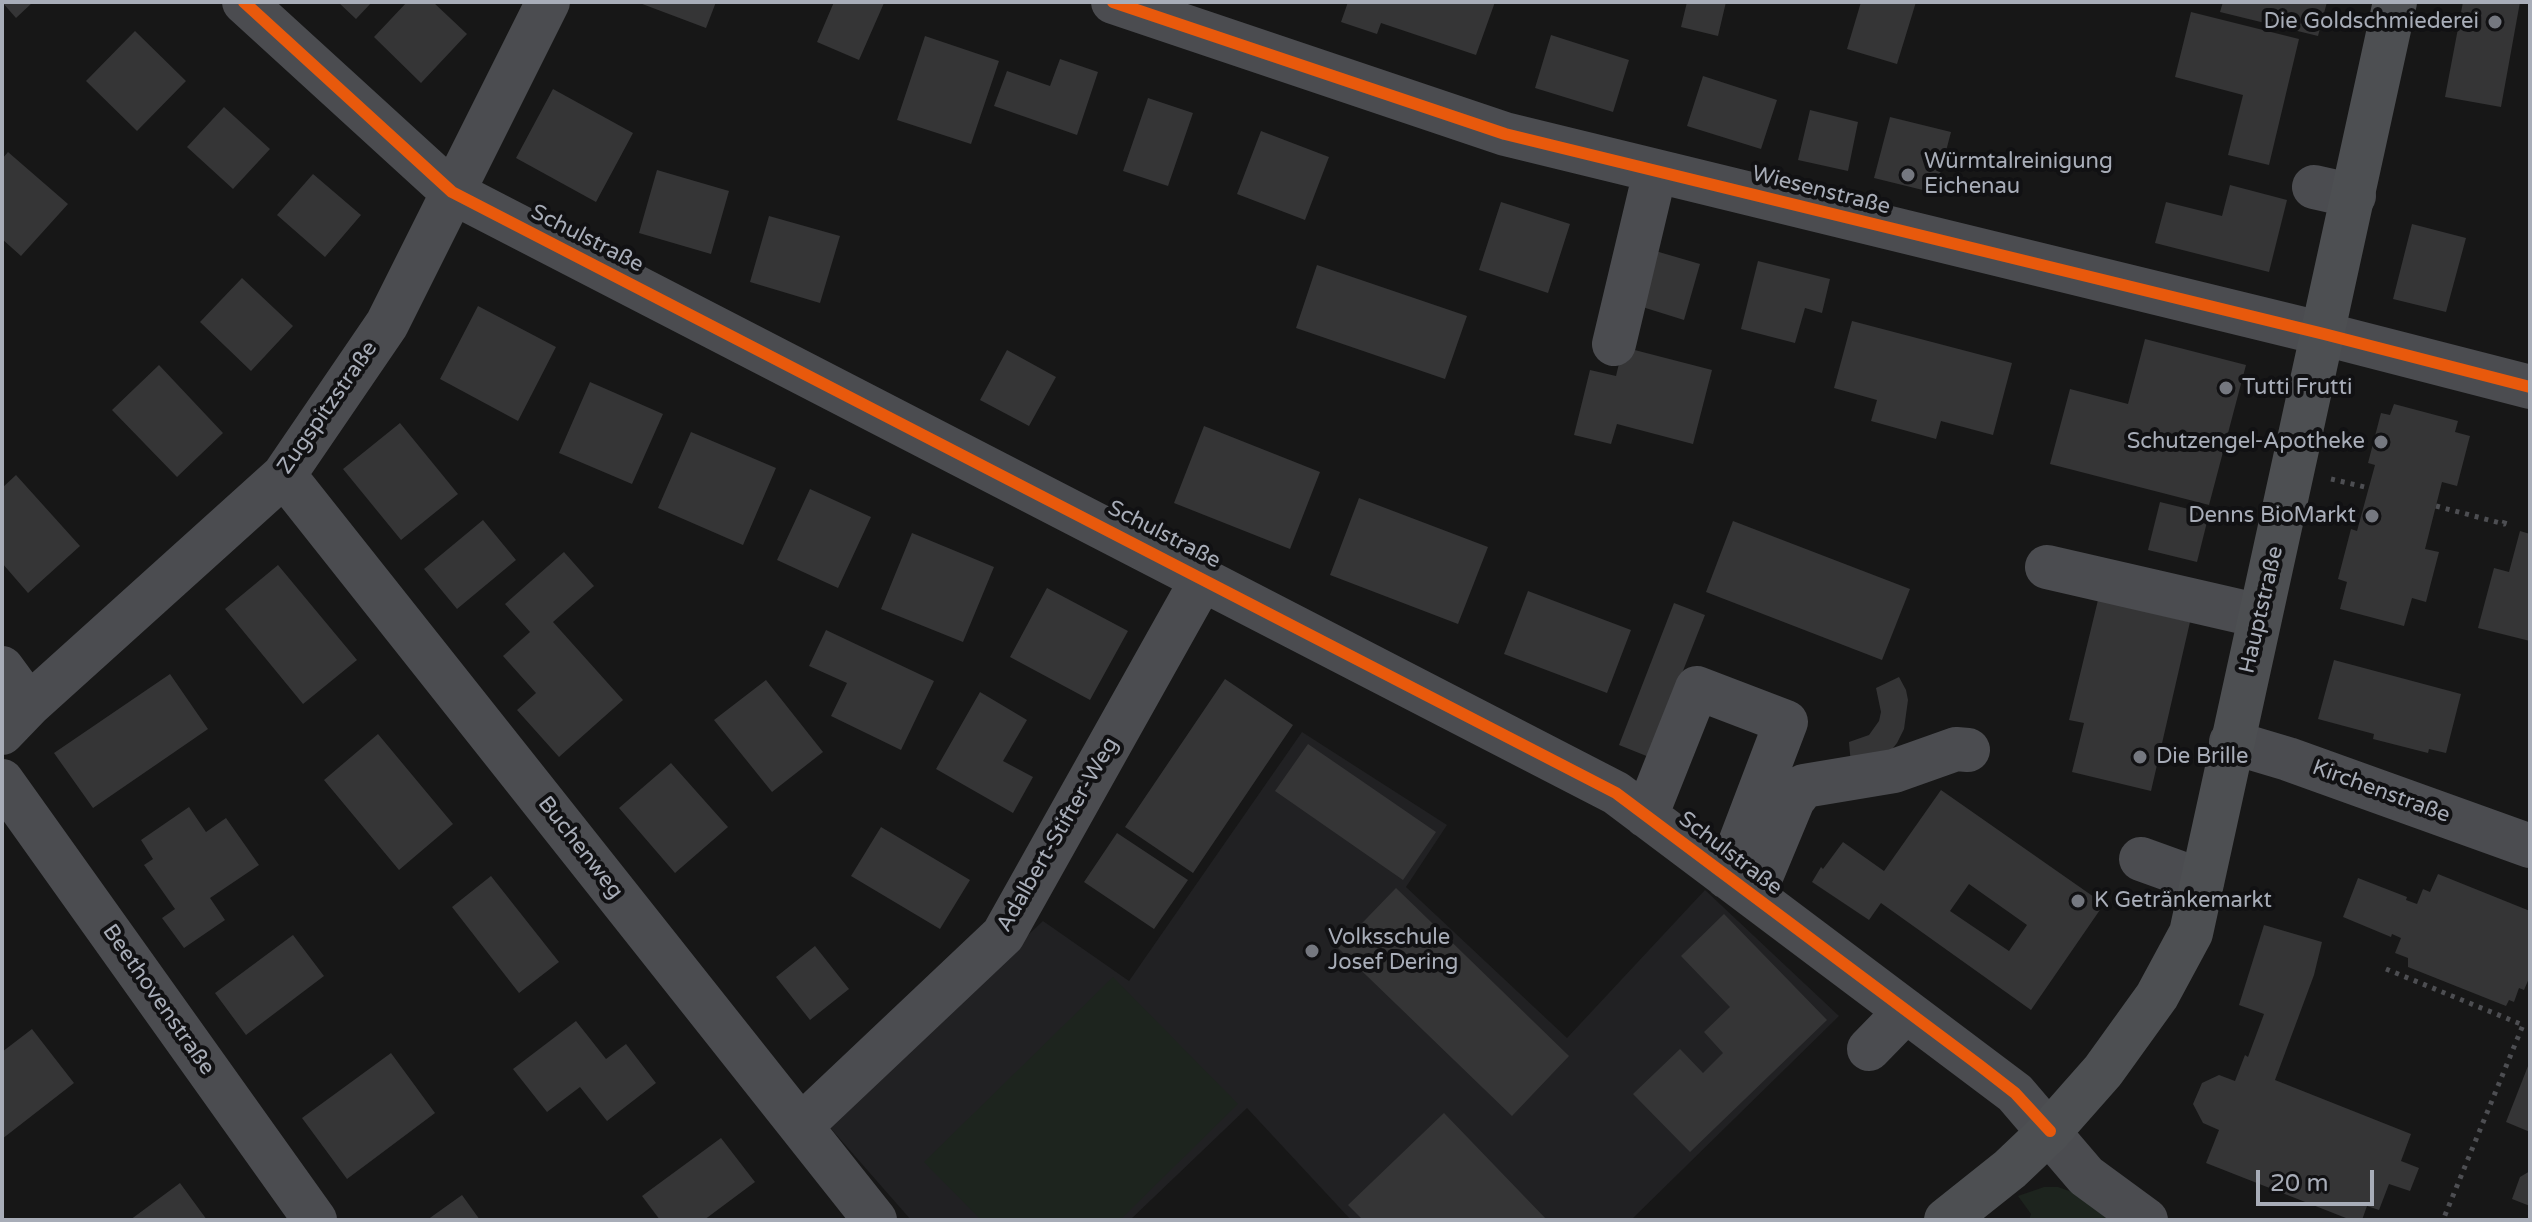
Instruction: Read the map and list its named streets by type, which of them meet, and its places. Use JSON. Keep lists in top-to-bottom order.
{
  "streets": {
    "main road": ["Hauptstraße"],
    "street": [
      "Wiesenstraße",
      "Schulstraße",
      "Zugspitzstraße",
      "Kirchenstraße",
      "Adalbert-Stifter-Weg",
      "Buchenweg",
      "Beethovenstraße"
    ]
  },
  "crossings": [
    ["Wiesenstraße", "Hauptstraße"],
    ["Schulstraße", "Zugspitzstraße"],
    ["Schulstraße", "Hauptstraße"],
    ["Schulstraße", "Adalbert-Stifter-Weg"],
    ["Zugspitzstraße", "Buchenweg"],
    ["Hauptstraße", "Kirchenstraße"],
    ["Adalbert-Stifter-Weg", "Buchenweg"]
  ],
  "places": [
    "Die Goldschmiederei",
    "Würmtalreinigung Eichenau",
    "Tutti Frutti",
    "Schutzengel-Apotheke",
    "Denns BioMarkt",
    "Die Brille",
    "K Getränkemarkt",
    "Volksschule Josef Dering"
  ],
  "scale_bar": "20 m"
}
